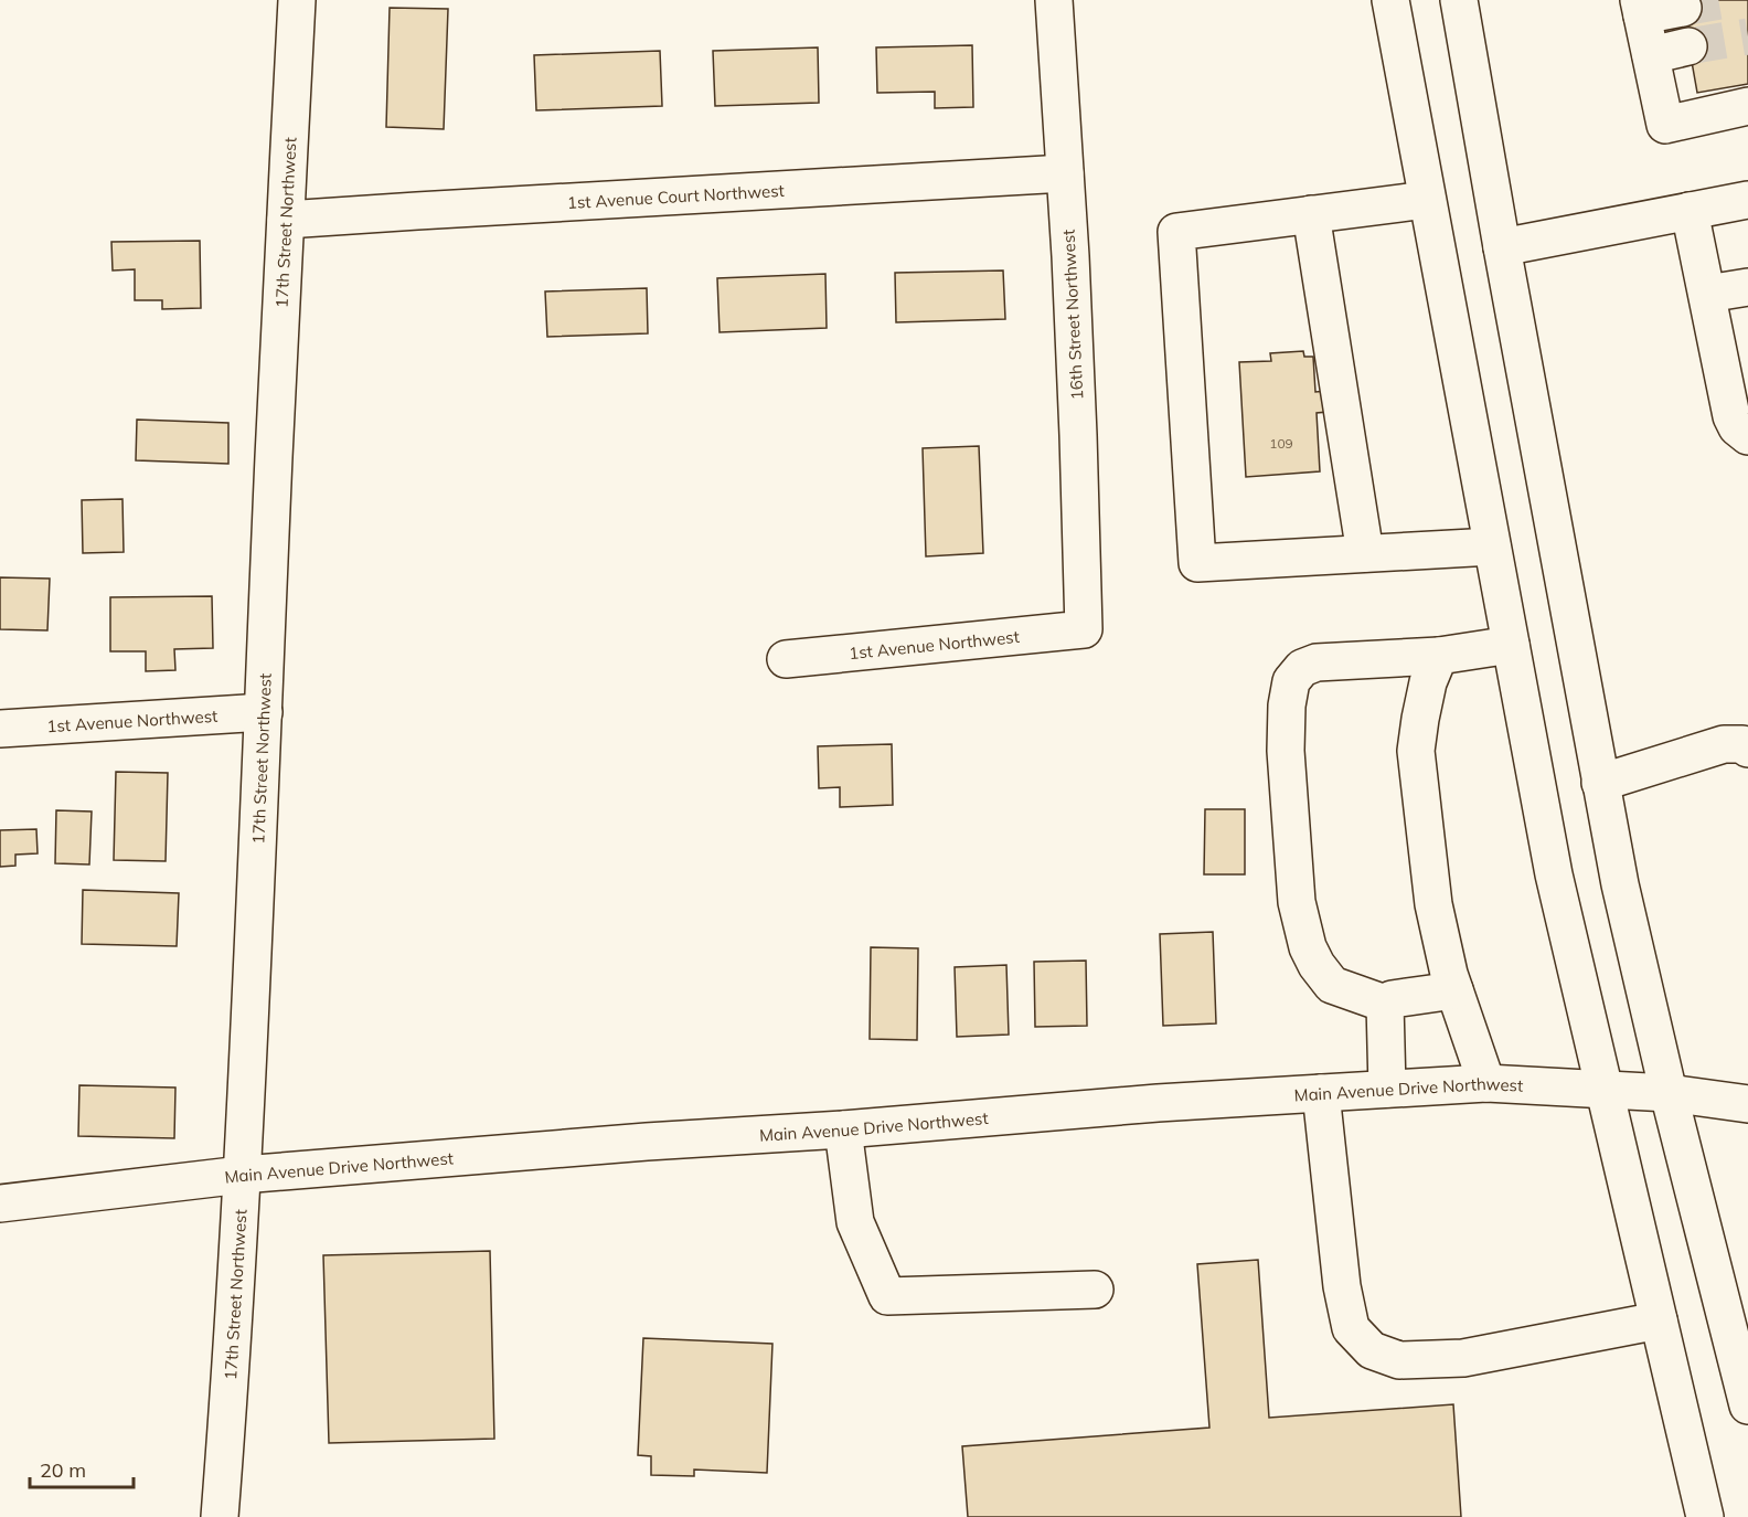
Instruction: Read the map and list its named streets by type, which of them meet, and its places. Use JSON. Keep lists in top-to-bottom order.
{
  "streets": {
    "main road": [
      "1st Avenue Court Northwest",
      "17th Street Northwest",
      "16th Street Northwest",
      "1st Avenue Northwest",
      "Main Avenue Drive Northwest"
    ]
  },
  "crossings": [
    ["1st Avenue Court Northwest", "17th Street Northwest"],
    ["1st Avenue Court Northwest", "16th Street Northwest"],
    ["17th Street Northwest", "1st Avenue Northwest"],
    ["17th Street Northwest", "Main Avenue Drive Northwest"],
    ["16th Street Northwest", "1st Avenue Northwest"]
  ],
  "house_numbers": ["109"],
  "scale_bar": "20 m"
}
